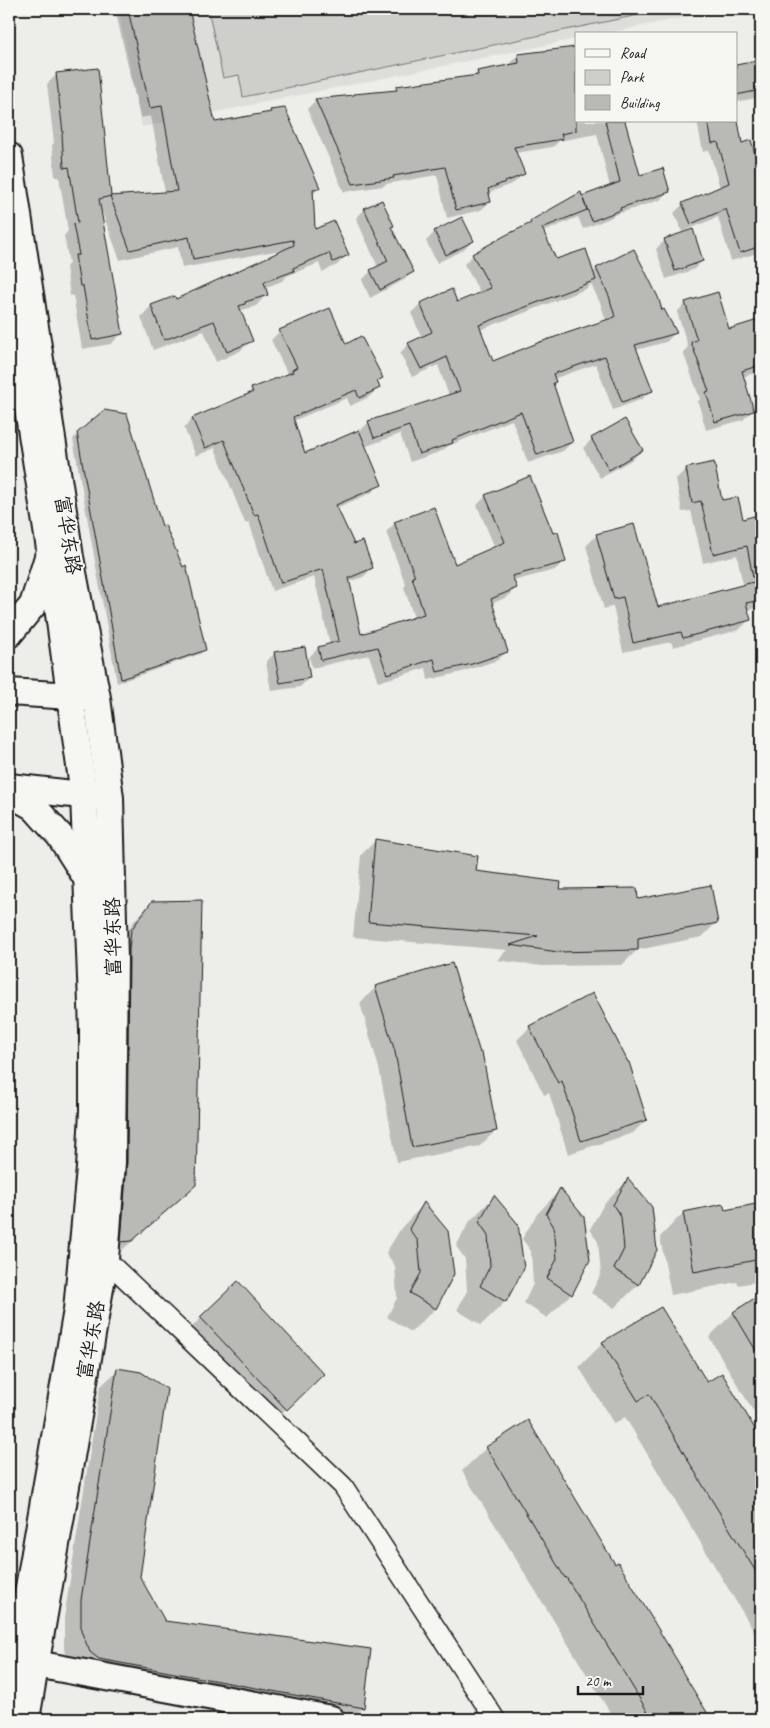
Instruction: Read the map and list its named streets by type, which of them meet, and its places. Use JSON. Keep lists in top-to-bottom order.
{
  "streets": {
    "main road": ["富华东路"]
  },
  "legend": ["Road", "Park", "Building"],
  "scale_bar": "20 m"
}
